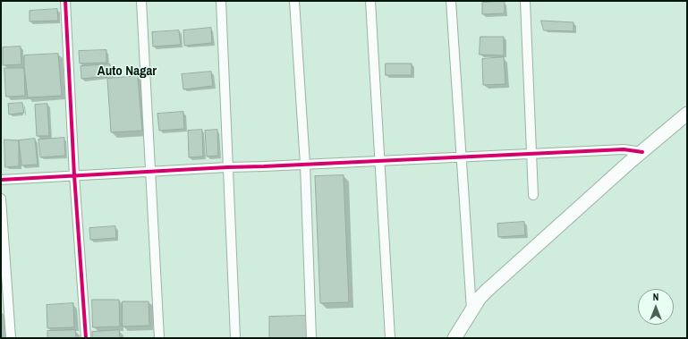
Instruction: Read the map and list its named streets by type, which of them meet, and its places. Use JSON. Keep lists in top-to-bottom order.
{
  "districts": ["Auto Nagar"],
  "north": "top"
}
